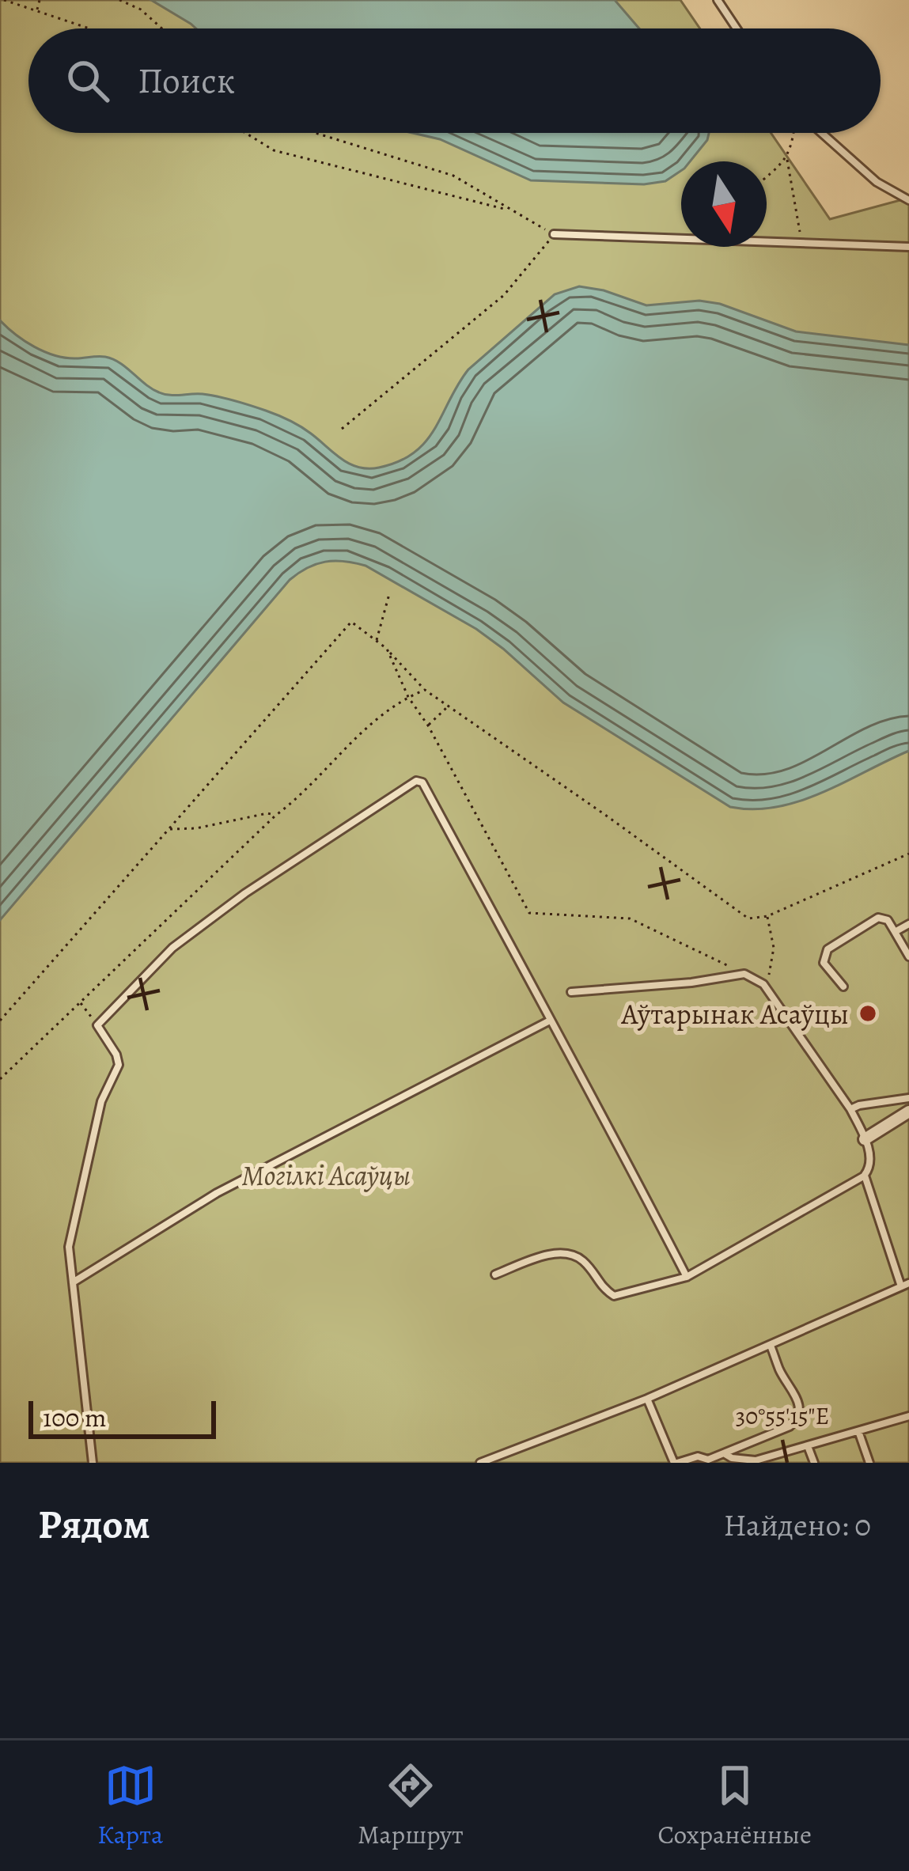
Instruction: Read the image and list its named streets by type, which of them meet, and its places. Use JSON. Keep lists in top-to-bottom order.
{
  "parks": ["Могілкі Асаўцы"],
  "places": ["Аўтарынак Асаўцы"],
  "scale_bar": "100 m",
  "north": "bottom",
  "page": {
    "search": "Поиск",
    "scale": "100 m",
    "heading": ["Рядом", "Найдено: 0"],
    "nav": ["Карта", "Маршрут", "Сохранённые"]
  },
  "coordinates": ["30°55'15\"E"]
}
